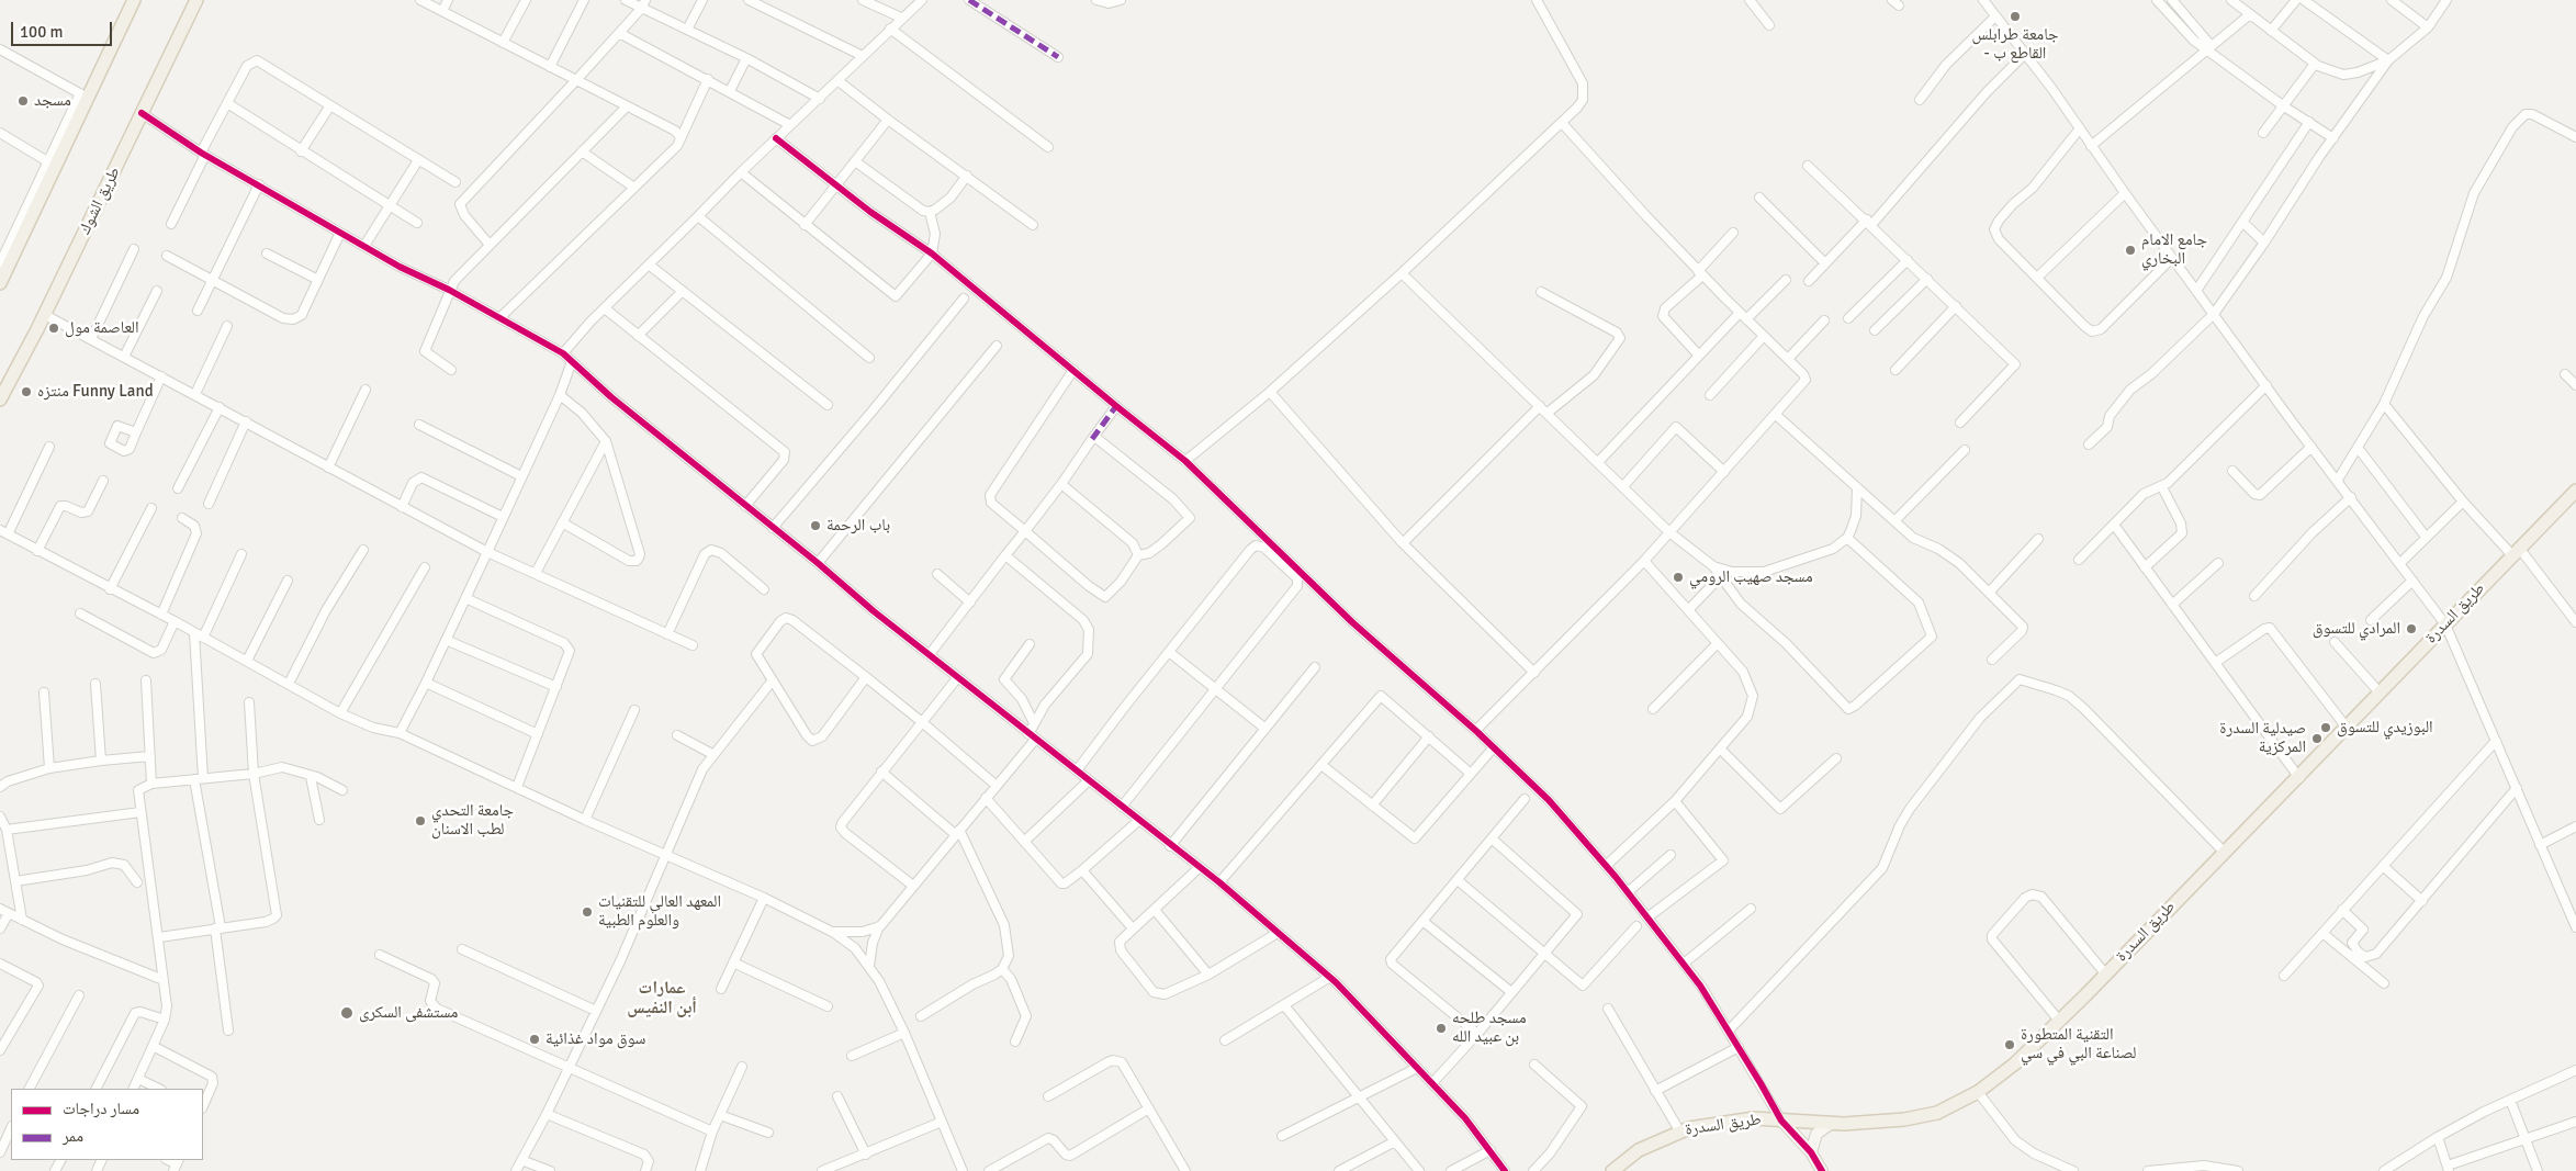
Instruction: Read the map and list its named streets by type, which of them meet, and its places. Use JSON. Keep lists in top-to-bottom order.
{
  "streets": {
    "main road": ["طريق الشوك", "طريق السدرة"]
  },
  "districts": ["عمارات أبن النفيس"],
  "places": [
    "جامعة طرابلس - القاطع ب",
    "مسجد",
    "جامع الامام البخاري",
    "العاصمة مول",
    "منتزه Funny Land",
    "باب الرحمة",
    "مسجد صهيب الرومي",
    "المرادي للتسوق",
    "البوزيدي للتسوق",
    "صيدلية السدرة المركزية",
    "جامعة التحدي لطب الاسنان",
    "المعهد العالي للتقنيات والعلوم الطبية",
    "مستشفى السكرى",
    "مسجد طلحه بن عبيد الله",
    "سوق مواد غذائية",
    "التقنية المتطورة لصناعة البي في سي"
  ],
  "legend": ["مسار دراجات", "ممر"],
  "scale_bar": "100 m"
}
